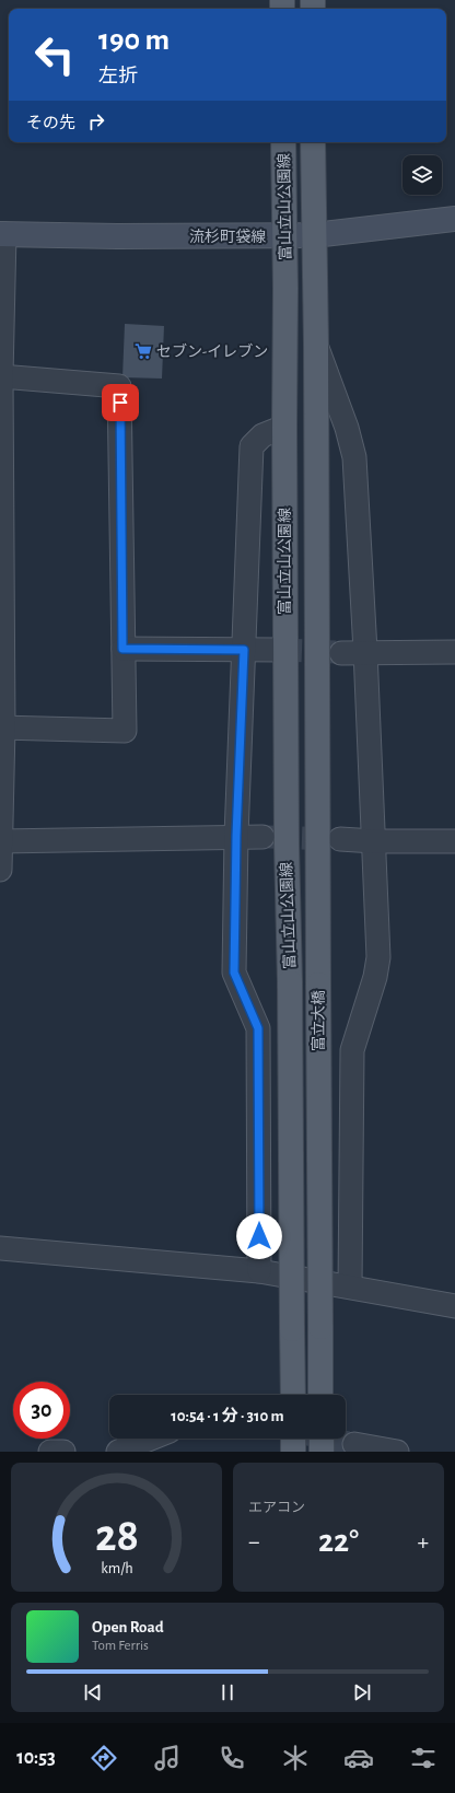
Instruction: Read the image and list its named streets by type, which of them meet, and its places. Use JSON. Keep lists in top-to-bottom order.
{
  "streets": {
    "main road": ["富山立山公園線", "流杉町袋線", "富立大橋"]
  },
  "crossings": [
    ["富山立山公園線", "流杉町袋線"],
    ["富山立山公園線", "富立大橋"]
  ],
  "places": {
    "supermarket": ["セブン-イレブン"]
  },
  "page": {
    "turn": ["190 m", "左折"],
    "then": "その先",
    "limit": "30",
    "trip": "10:54 · 1 分 · 310 m",
    "tile": "エアコン",
    "heat": ["−", "22°", "+"],
    "song": ["Open Road", "Tom Ferris"],
    "tabs": "10:53",
    "gauge": ["28", "km/h"]
  }
}
